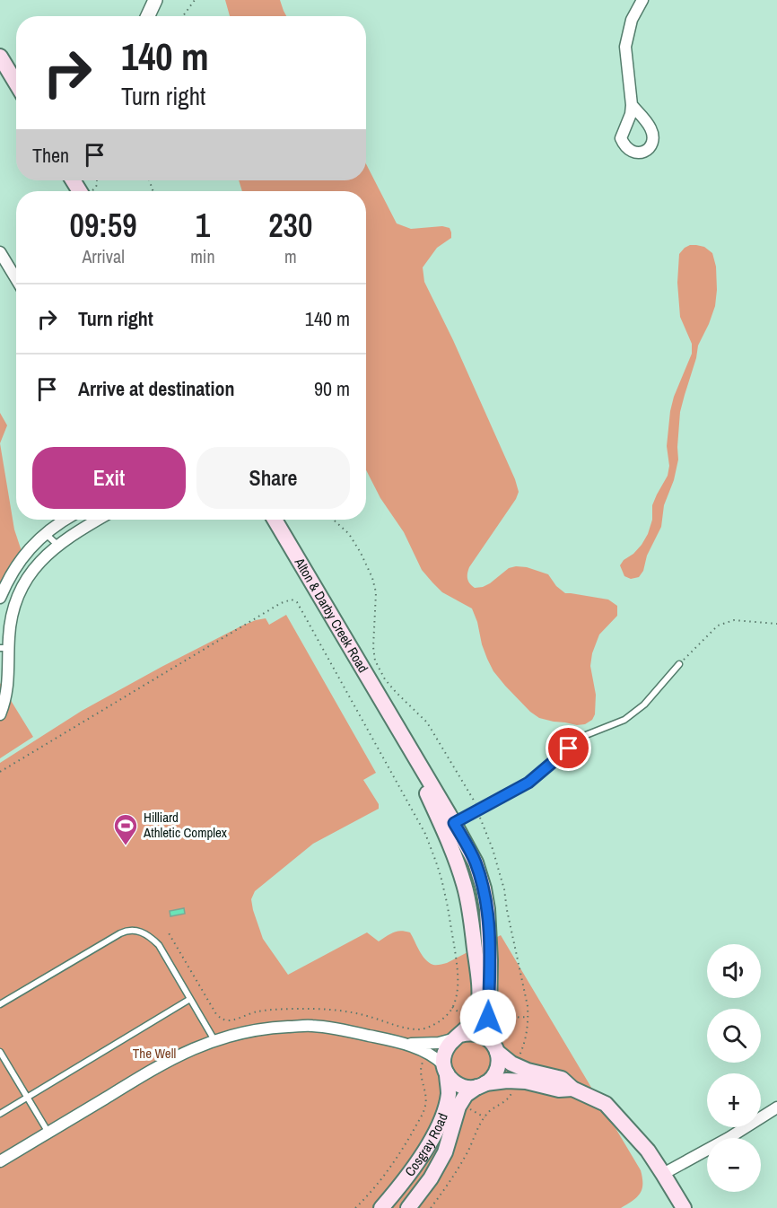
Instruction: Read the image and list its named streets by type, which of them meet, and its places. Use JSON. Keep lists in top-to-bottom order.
{
  "streets": {
    "main road": ["Alton & Darby Creek Road", "Cosgray Road"]
  },
  "crossings": [
    ["Alton & Darby Creek Road", "Cosgray Road"]
  ],
  "parks": ["The Well"],
  "places": {
    "sports": ["Hilliard Athletic Complex"]
  },
  "page": {
    "turn": ["140 m", "Turn right"],
    "then": "Then",
    "eta": [
      "09:59",
      "Arrival",
      "1",
      "min",
      "230",
      "m"
    ],
    "list": [
      {
        "name": "Turn right",
        "value": "140 m"
      },
      {
        "name": "Arrive at destination",
        "value": "90 m"
      }
    ],
    "buttons": ["Exit", "Share"],
    "map_buttons": ["+", "−"]
  }
}
